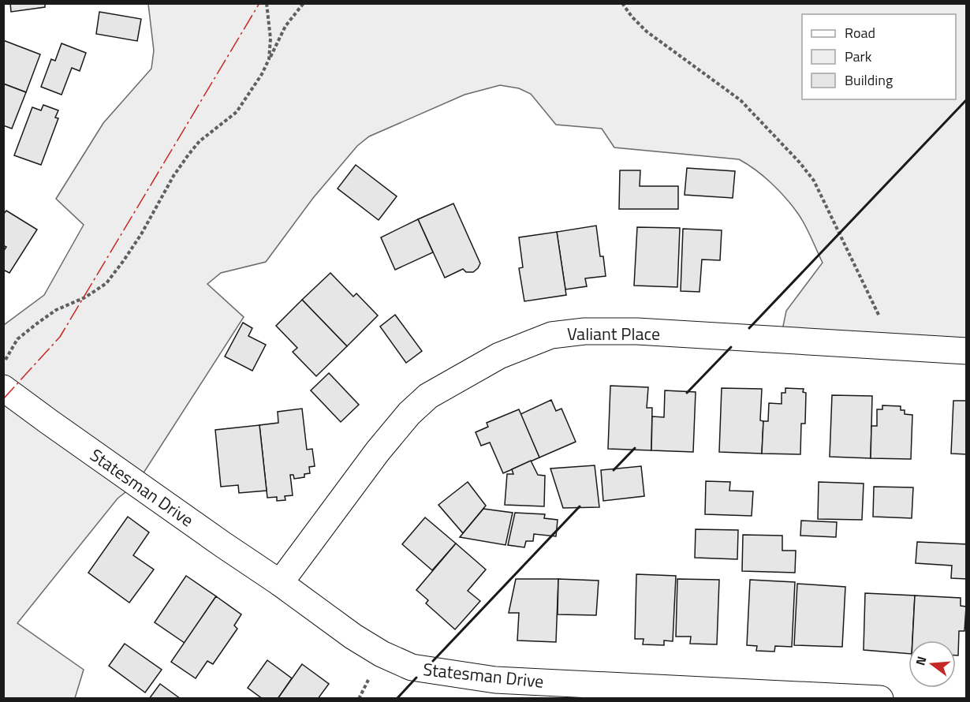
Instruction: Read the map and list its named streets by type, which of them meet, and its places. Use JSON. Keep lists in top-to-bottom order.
{
  "streets": {
    "street": ["Valiant Place", "Statesman Drive"]
  },
  "crossings": [
    ["Valiant Place", "Statesman Drive"]
  ],
  "legend": ["Road", "Park", "Building"],
  "north": "left"
}
